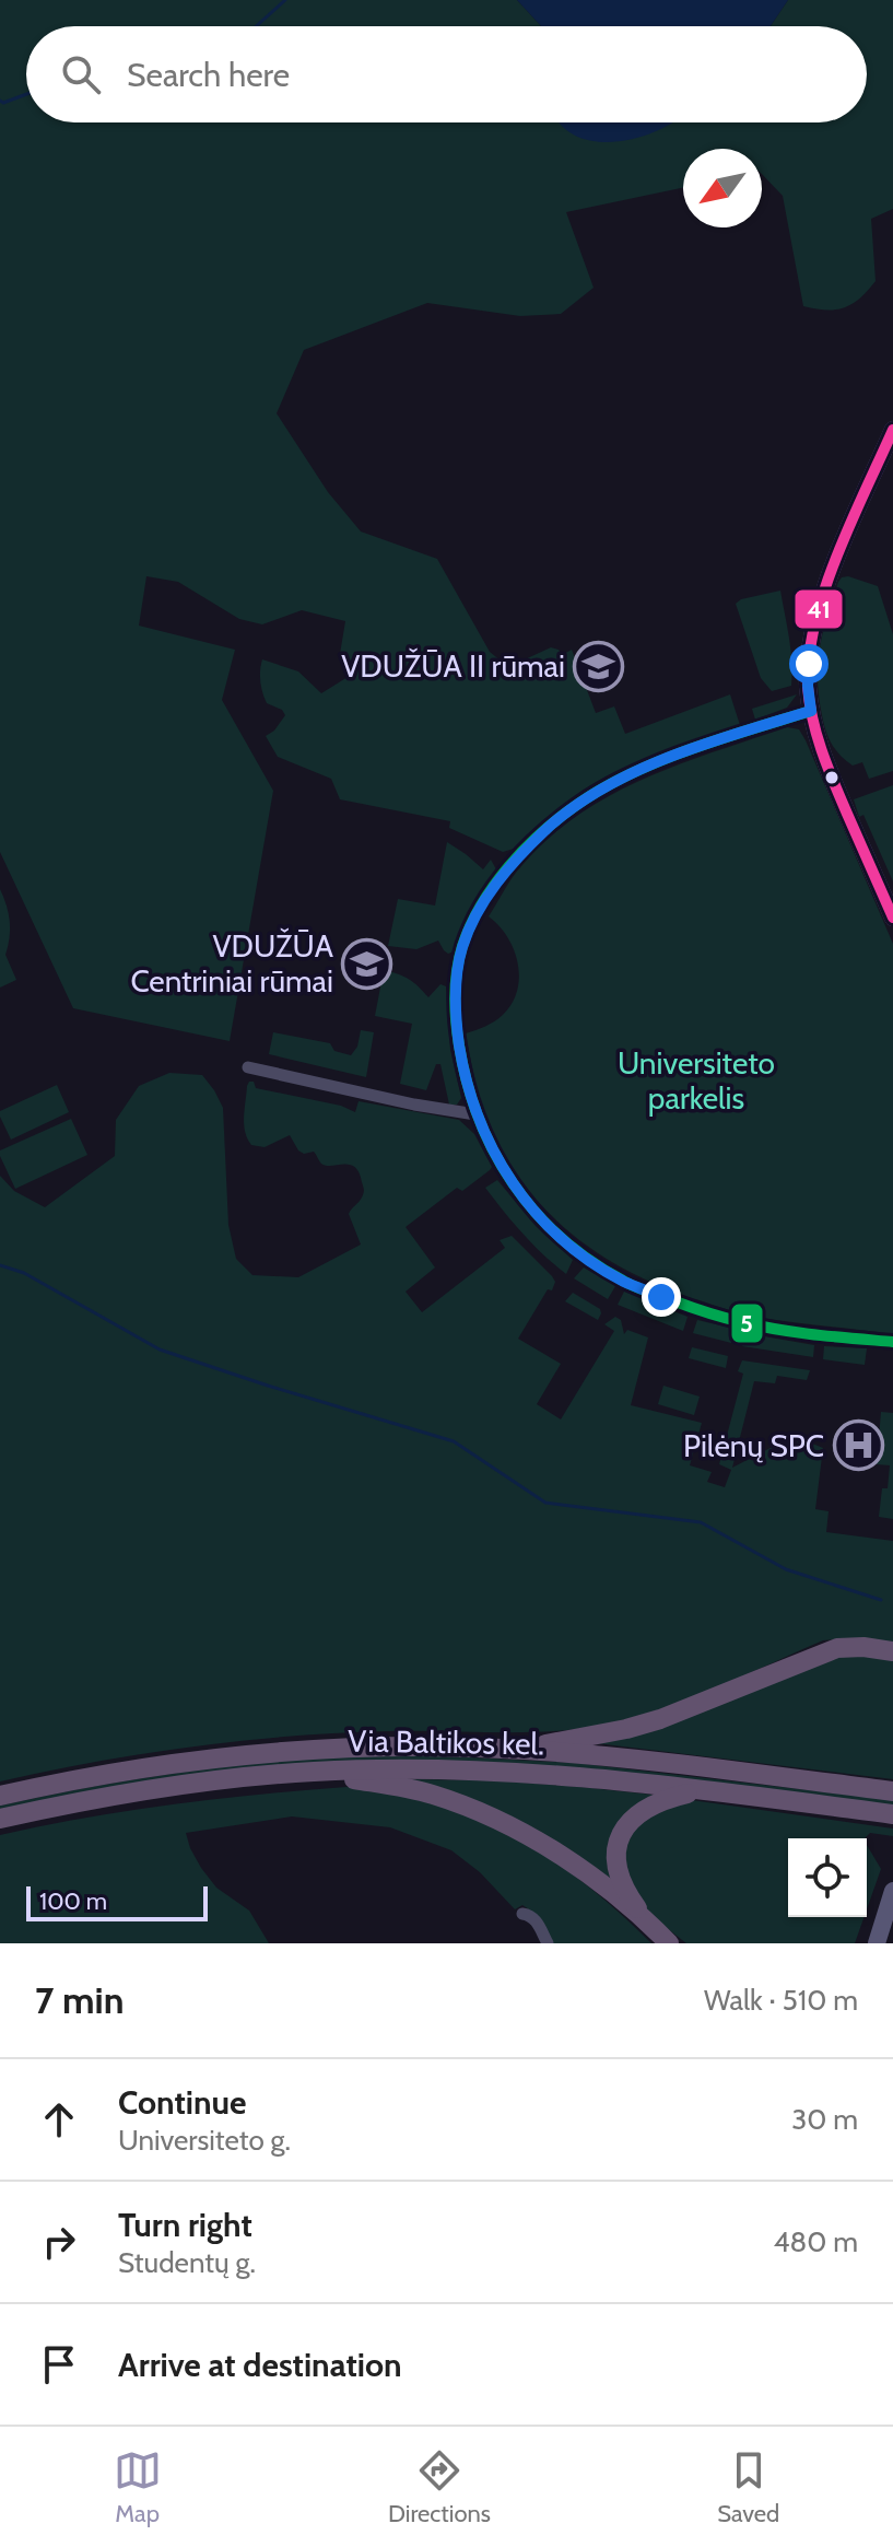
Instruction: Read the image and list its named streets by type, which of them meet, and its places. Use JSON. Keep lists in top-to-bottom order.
{
  "streets": {
    "highway": ["Via Baltikos kel."]
  },
  "parks": ["Universiteto parkelis"],
  "places": {
    "school or university": ["VDUŽŪA II rūmai", "VDUŽŪA Centriniai rūmai"],
    "hospital": ["Pilėnų SPC"]
  },
  "lines": ["transit line 41", "transit line 5"],
  "scale_bar": "100 m",
  "north": "bottom left",
  "page": {
    "search": "Search here",
    "scale": "100 m",
    "heading": ["7 min", "Walk · 510 m"],
    "list": [
      ["Continue", "Universiteto g.", "30 m"],
      ["Turn right", "Studentų g.", "480 m"],
      "Arrive at destination"
    ],
    "nav": ["Map", "Directions", "Saved"]
  }
}
